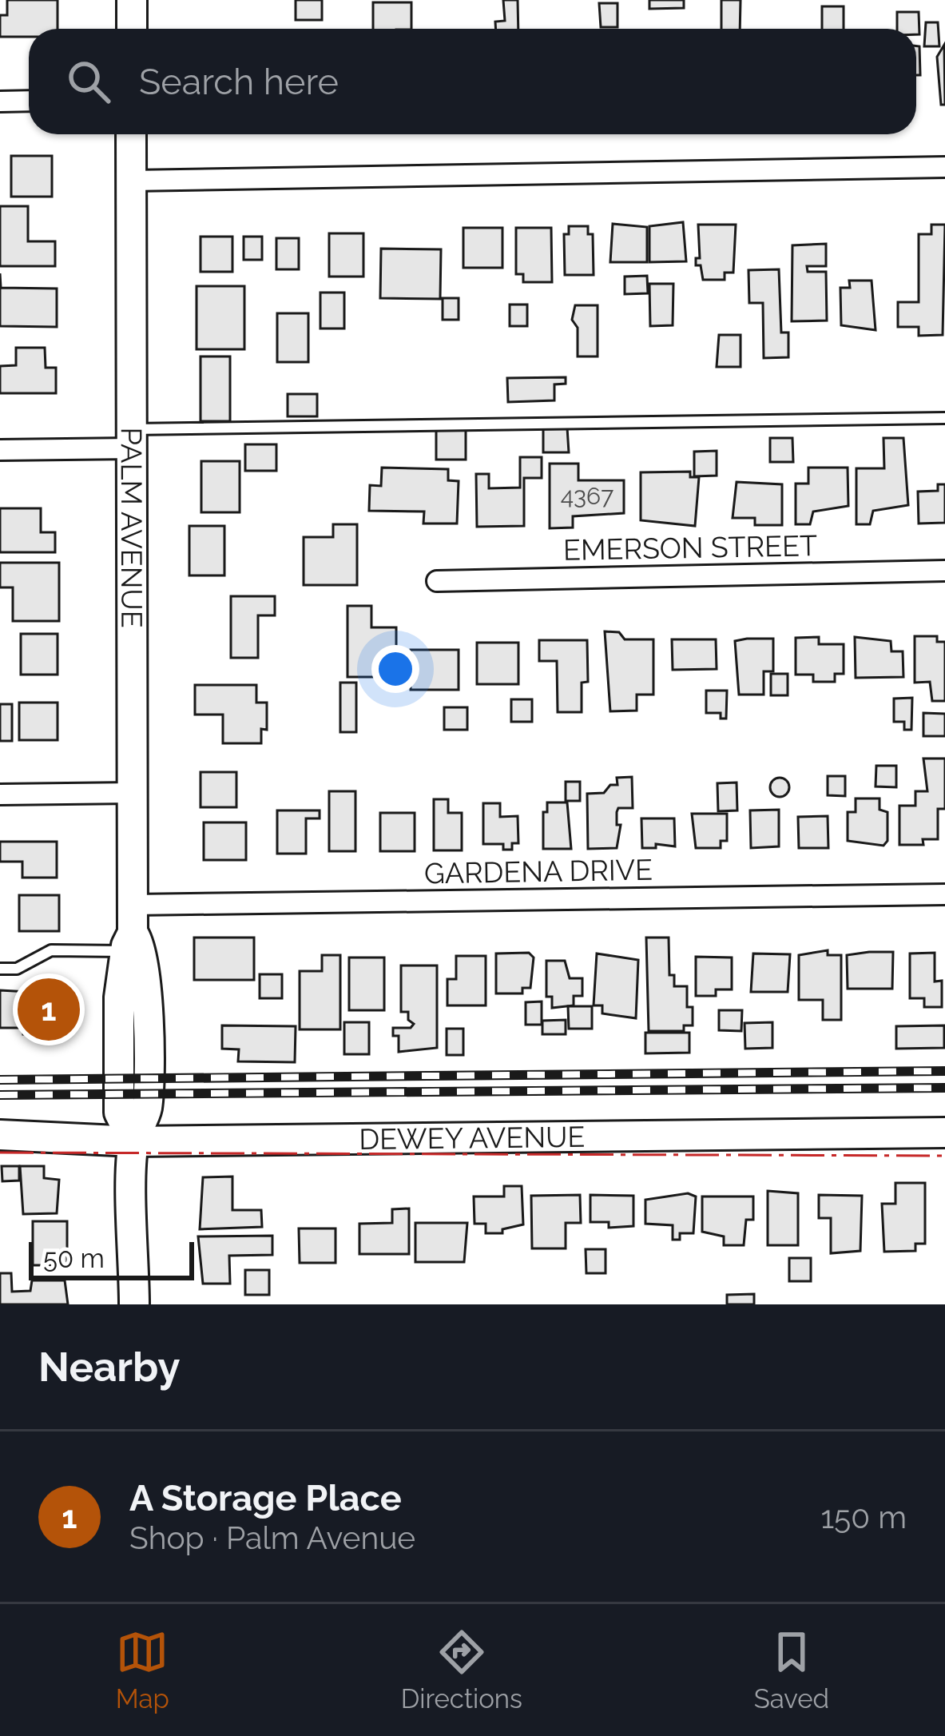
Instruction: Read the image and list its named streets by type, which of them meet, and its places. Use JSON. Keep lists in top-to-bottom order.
{
  "streets": {
    "street": [
      "PALM AVENUE",
      "EMERSON STREET",
      "GARDENA DRIVE",
      "DEWEY AVENUE"
    ]
  },
  "crossings": [
    ["PALM AVENUE", "GARDENA DRIVE"],
    ["PALM AVENUE", "DEWEY AVENUE"]
  ],
  "house_numbers": ["4367"],
  "scale_bar": "50 m",
  "page": {
    "search": "Search here",
    "pins": "1",
    "scale": "50 m",
    "heading": "Nearby",
    "list": [
      {
        "mark": "1",
        "name": "A Storage Place",
        "note": "Shop · Palm Avenue",
        "value": "150 m"
      }
    ],
    "nav": ["Map", "Directions", "Saved"]
  }
}
